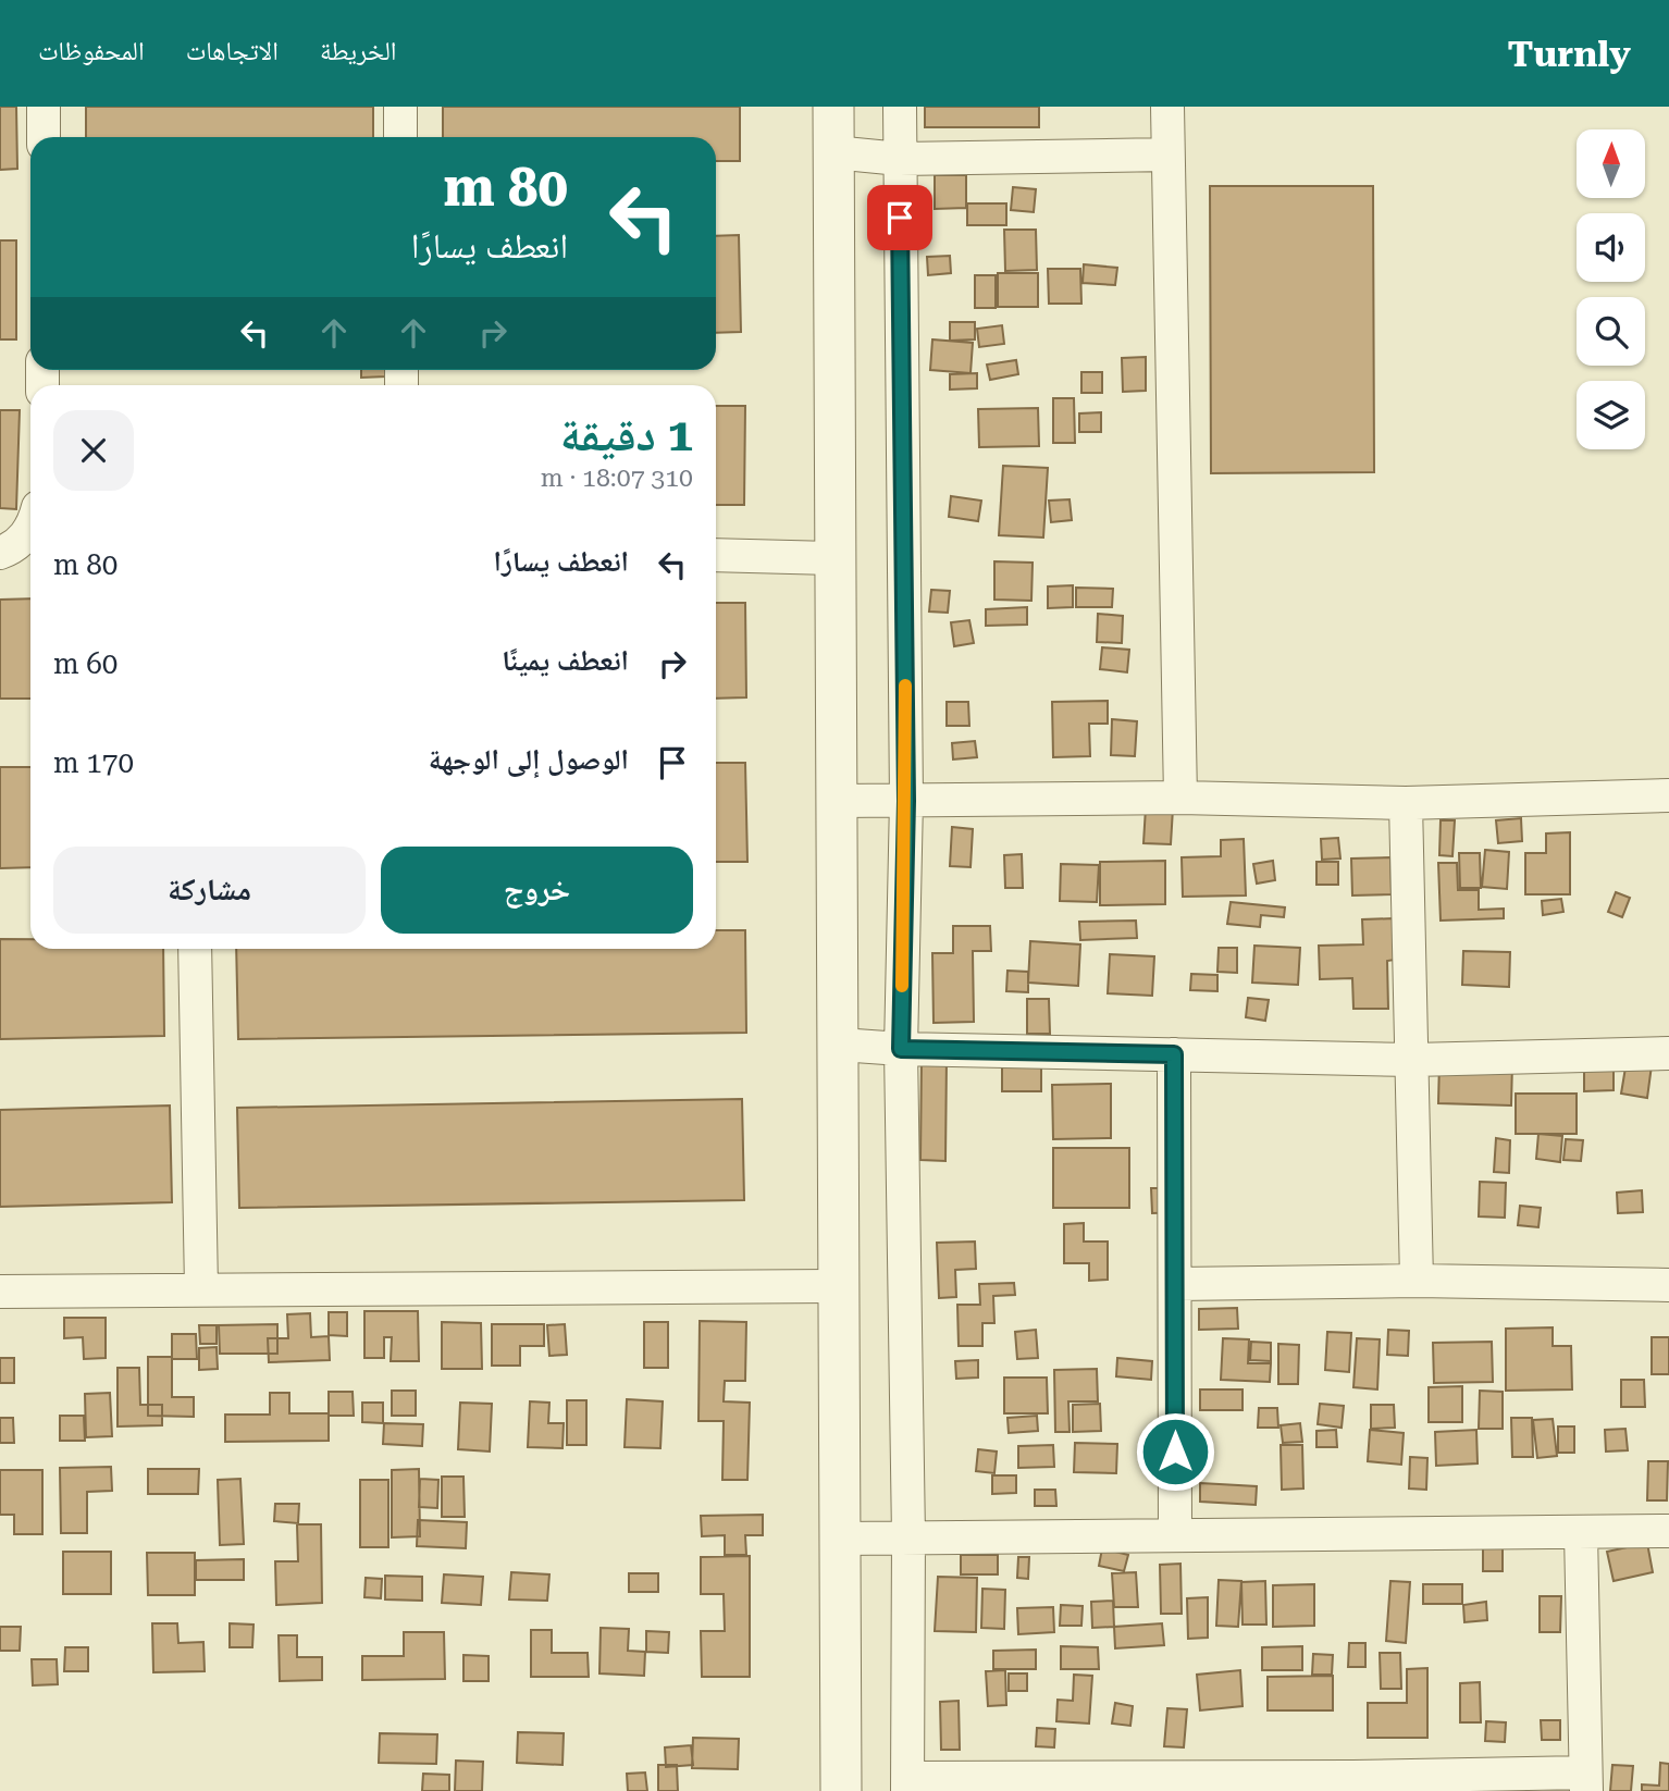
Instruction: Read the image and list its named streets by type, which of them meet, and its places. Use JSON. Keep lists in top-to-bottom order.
{
  "north": "top",
  "page": {
    "header": "Turnly",
    "nav": ["الخريطة", "الاتجاهات", "المحفوظات"],
    "turn": ["80 m", "انعطف يسارًا"],
    "heading": ["1 دقيقة", "310 m · 18:07"],
    "list": [
      {
        "name": "انعطف يسارًا",
        "value": "80 m"
      },
      {
        "name": "انعطف يمينًا",
        "value": "60 m"
      },
      {
        "name": "الوصول إلى الوجهة",
        "value": "170 m"
      }
    ],
    "buttons": ["خروج", "مشاركة"]
  }
}
